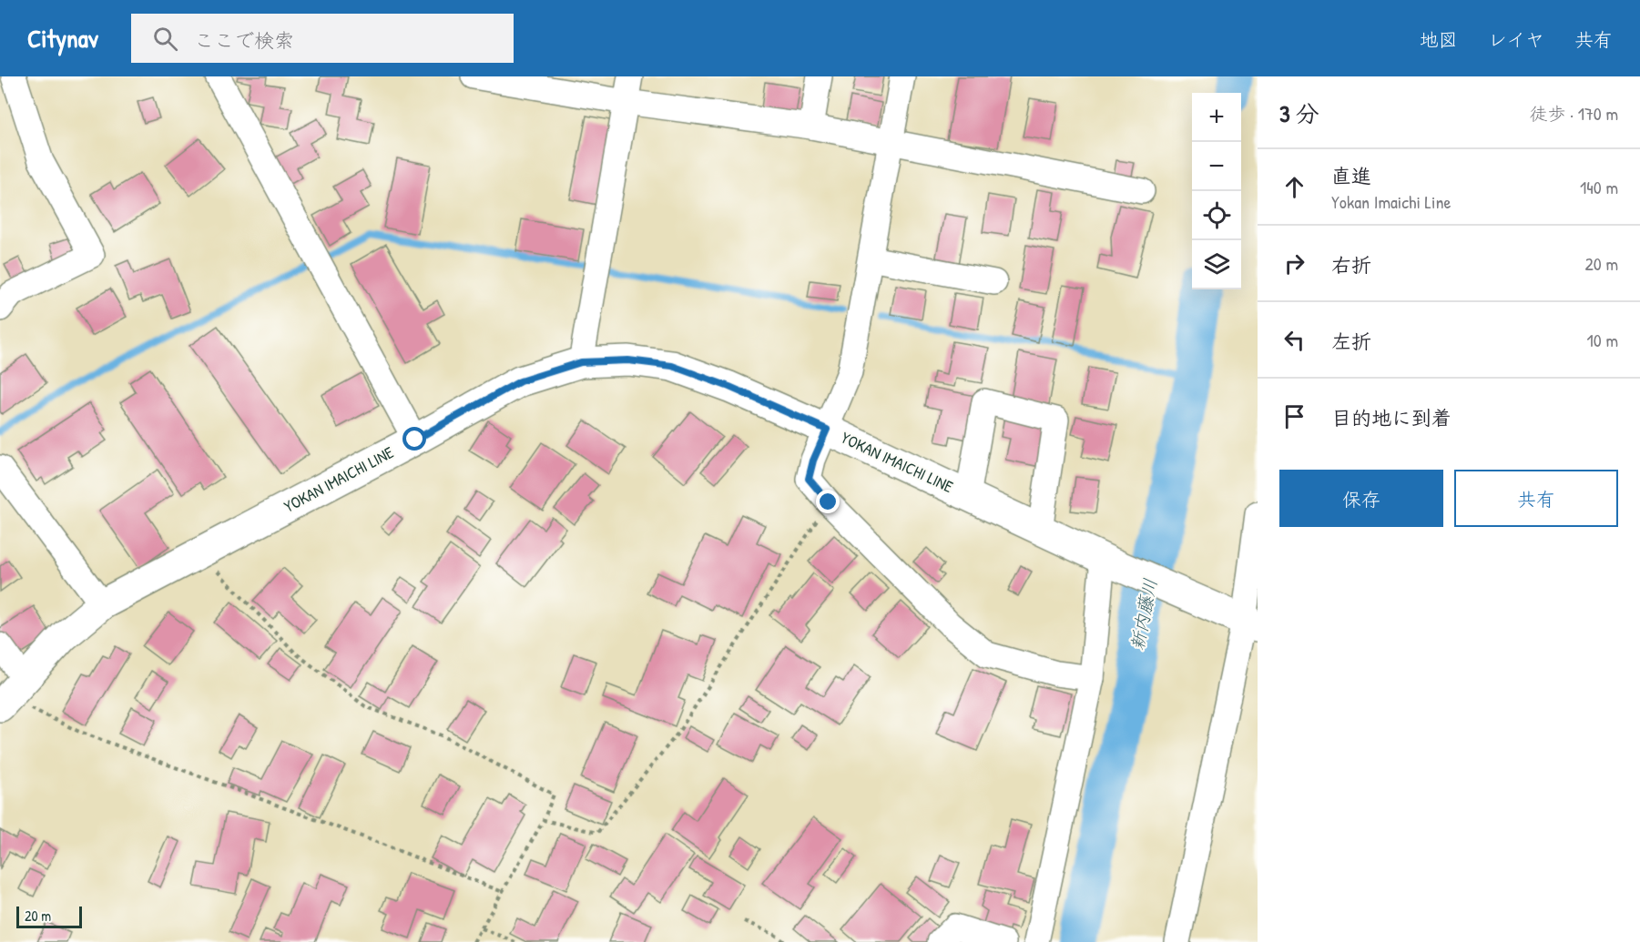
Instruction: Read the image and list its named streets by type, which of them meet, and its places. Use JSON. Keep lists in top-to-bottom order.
{
  "streets": {
    "main road": ["YOKAN IMAICHI LINE"]
  },
  "water": ["新内藤川"],
  "scale_bar": "20 m",
  "page": {
    "header": "Citynav",
    "search": "ここで検索",
    "nav": ["地図", "レイヤ", "共有"],
    "heading": ["3 分", "徒歩 · 170 m"],
    "map_buttons": ["+", "−"],
    "list": [
      ["直進", "Yokan Imaichi Line", "140 m"],
      ["右折", "20 m"],
      ["左折", "10 m"],
      "目的地に到着"
    ],
    "buttons": ["保存", "共有"],
    "scale": "20 m"
  }
}
